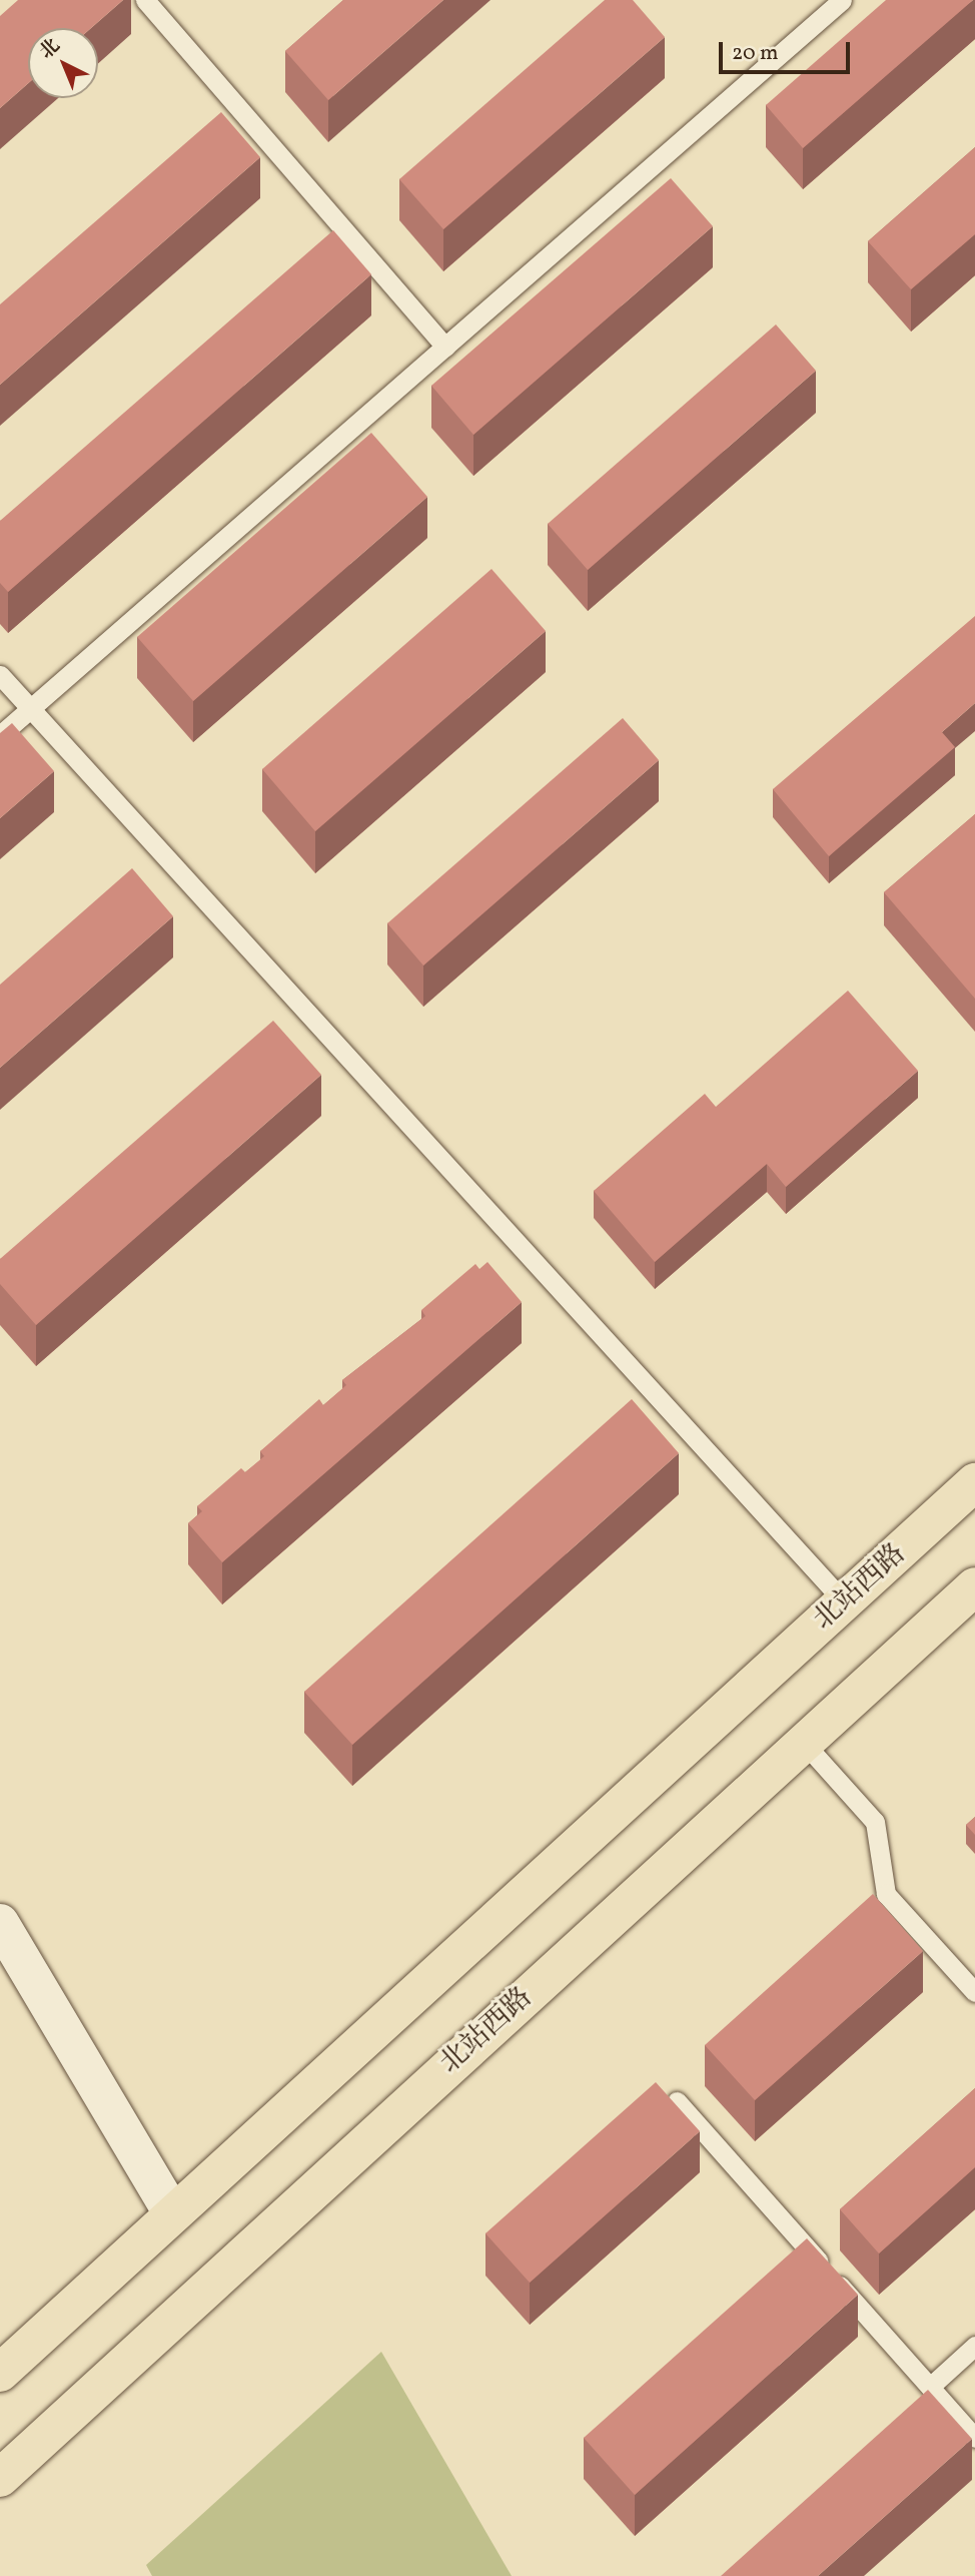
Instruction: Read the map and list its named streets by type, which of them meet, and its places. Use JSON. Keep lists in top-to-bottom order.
{
  "streets": {
    "main road": ["北站西路"]
  },
  "scale_bar": "20 m",
  "north": "top left"
}
